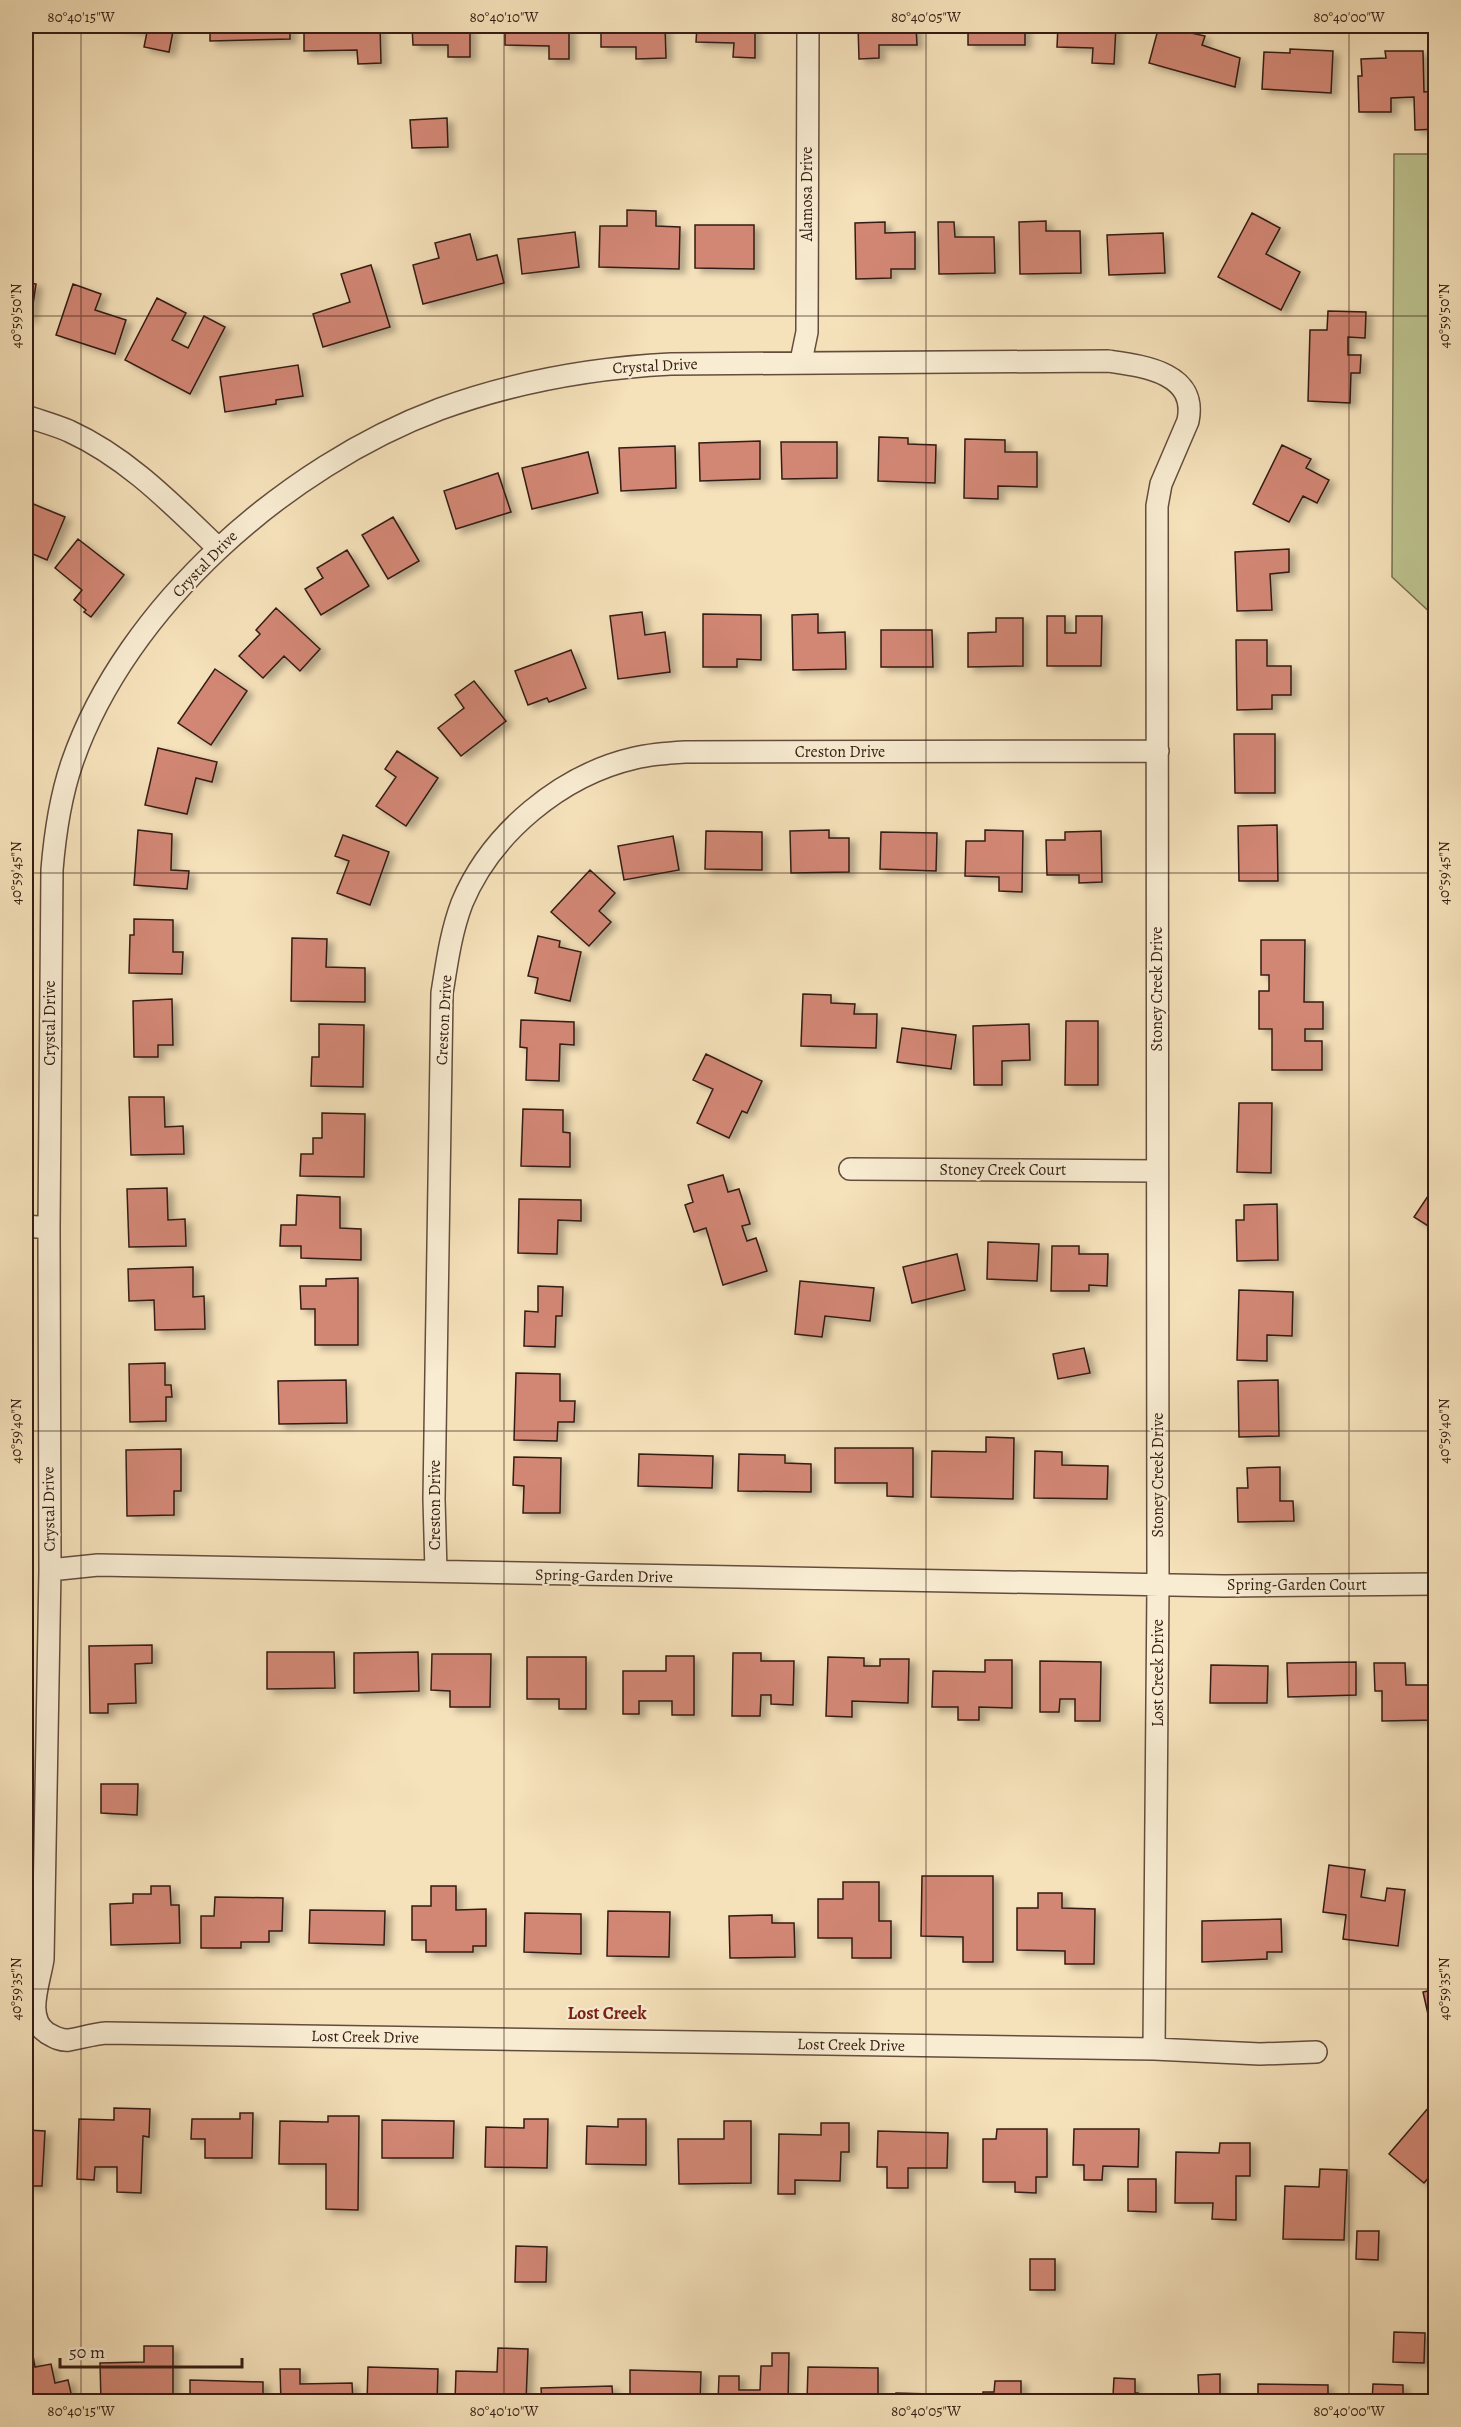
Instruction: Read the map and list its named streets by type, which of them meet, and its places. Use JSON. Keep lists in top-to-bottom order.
{
  "streets": {
    "street": [
      "Alamosa Drive",
      "Crystal Drive",
      "Creston Drive",
      "Stoney Creek Drive",
      "Stoney Creek Court",
      "Spring-Garden Drive",
      "Spring-Garden Court",
      "Lost Creek Drive"
    ]
  },
  "crossings": [
    ["Alamosa Drive", "Crystal Drive"],
    ["Crystal Drive", "Stoney Creek Drive"],
    ["Crystal Drive", "Spring-Garden Drive"],
    ["Crystal Drive", "Lost Creek Drive"],
    ["Creston Drive", "Stoney Creek Drive"],
    ["Creston Drive", "Spring-Garden Drive"],
    ["Stoney Creek Drive", "Stoney Creek Court"],
    ["Stoney Creek Drive", "Spring-Garden Drive"],
    ["Stoney Creek Drive", "Spring-Garden Court"],
    ["Stoney Creek Drive", "Lost Creek Drive"],
    ["Spring-Garden Drive", "Spring-Garden Court"],
    ["Spring-Garden Drive", "Lost Creek Drive"],
    ["Spring-Garden Court", "Lost Creek Drive"]
  ],
  "districts": ["Lost Creek"],
  "scale_bar": "50 m",
  "coordinates": [
    "80°40'15\"W",
    "80°40'10\"W",
    "80°40'05\"W",
    "80°40'00\"W",
    "40°59'50\"N",
    "40°59'45\"N",
    "40°59'40\"N",
    "40°59'35\"N"
  ]
}
